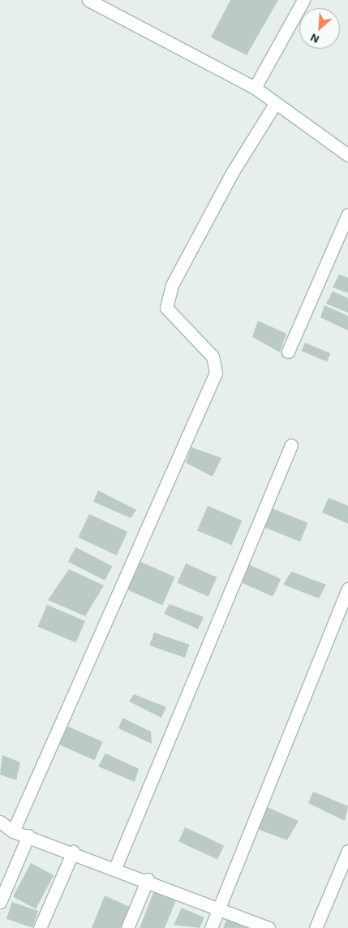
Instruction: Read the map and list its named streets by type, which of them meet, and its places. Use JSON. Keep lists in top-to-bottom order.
{
  "north": "bottom left"
}
